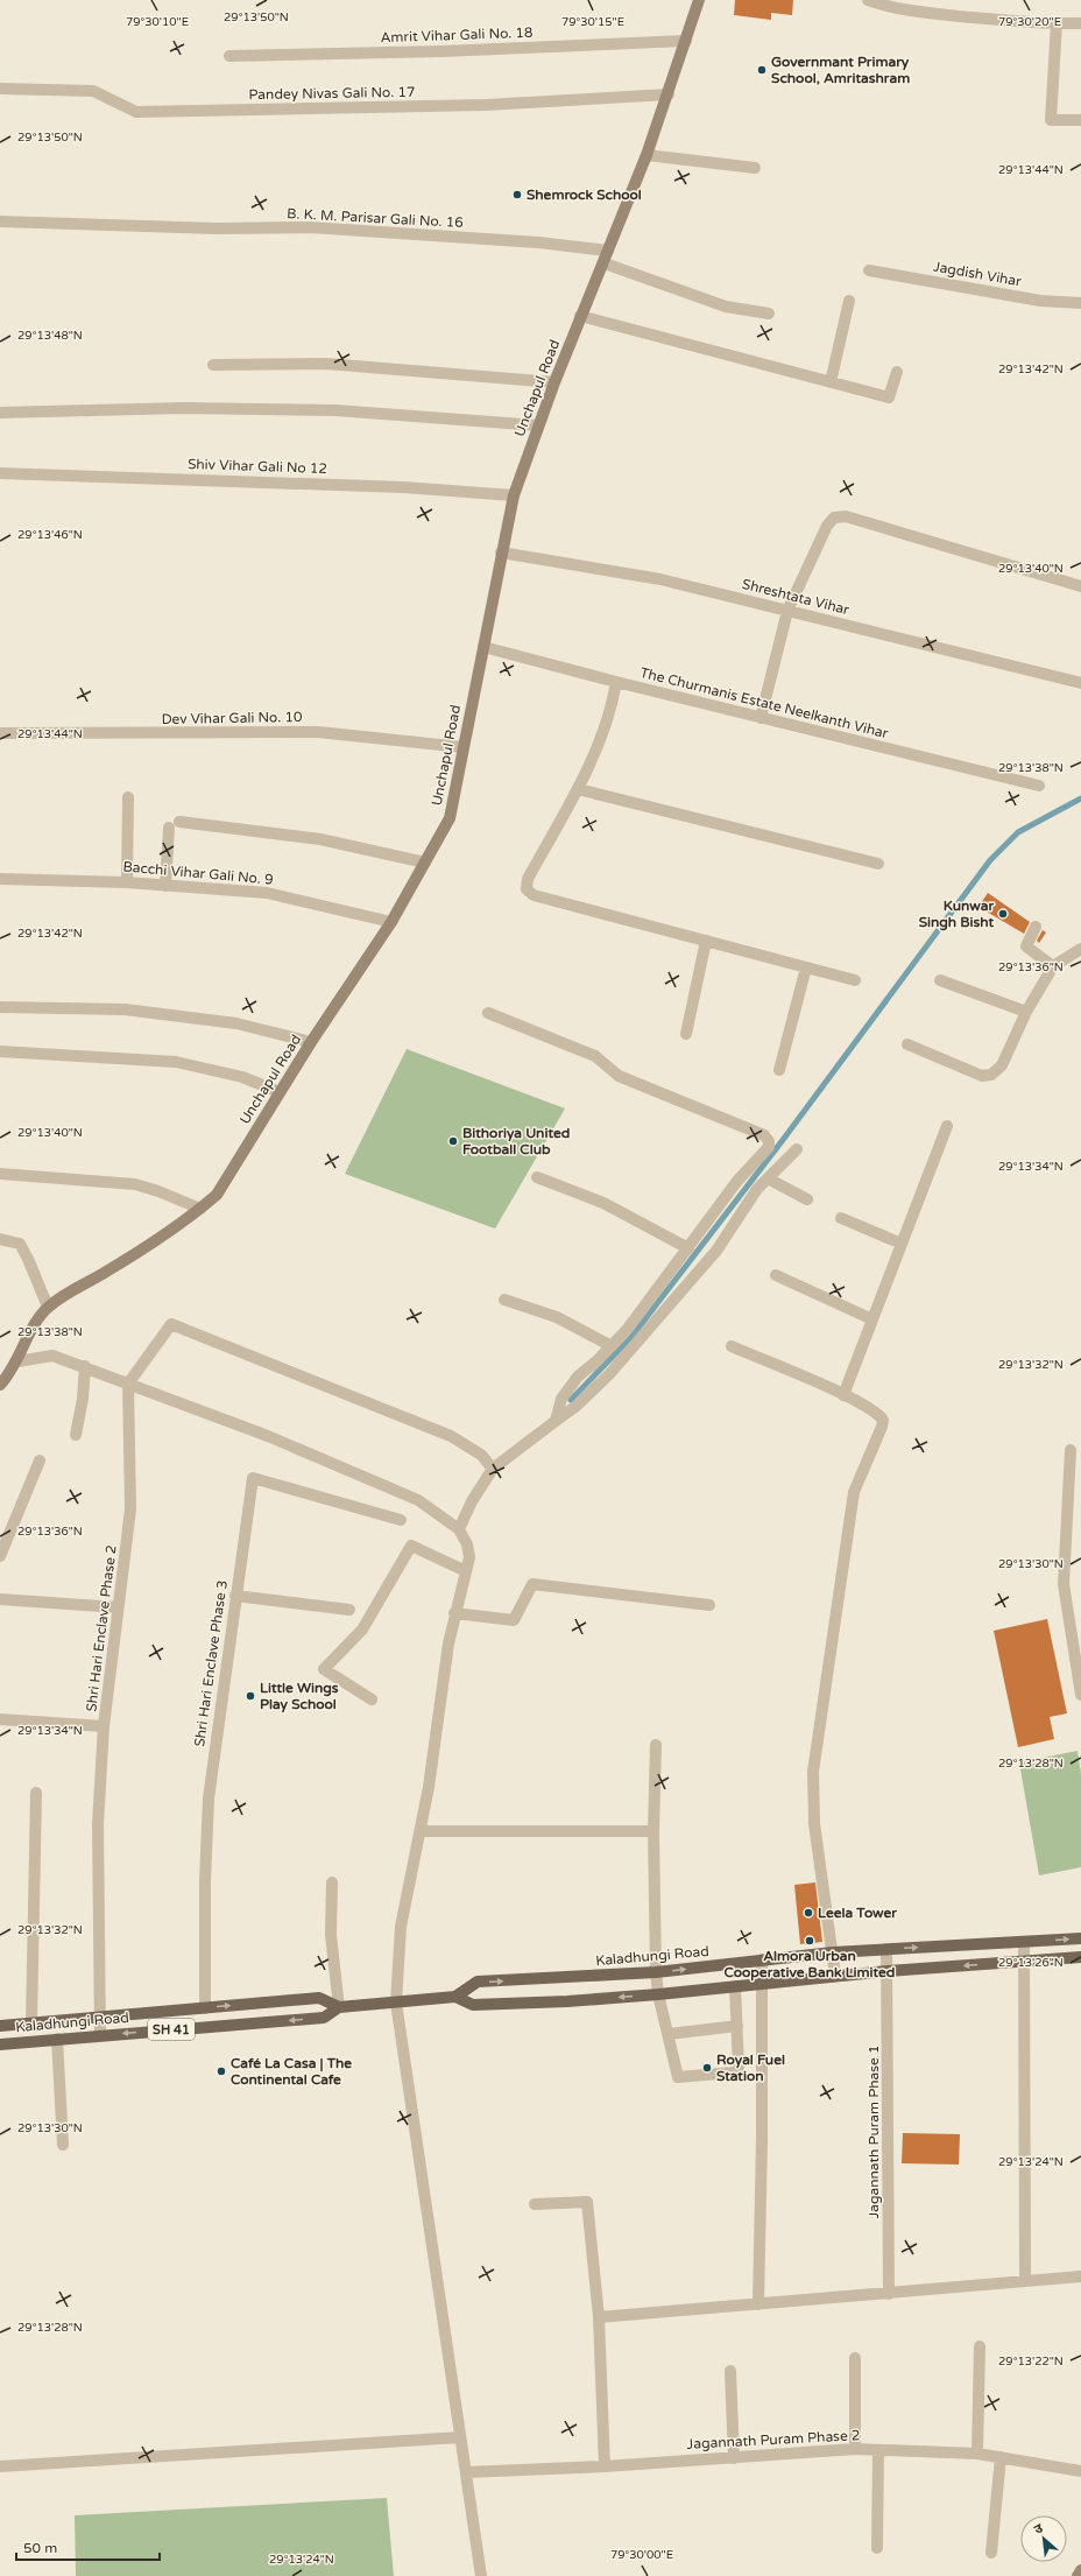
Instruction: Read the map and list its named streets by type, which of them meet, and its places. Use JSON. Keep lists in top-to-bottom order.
{
  "streets": {
    "main road": ["Kaladhungi Road", "SH 41"],
    "street": [
      "Amrit Vihar Gali No. 18",
      "Pandey Nivas Gali No. 17",
      "B. K. M. Parisar Gali No. 16",
      "Jagdish Vihar",
      "Unchapul Road",
      "Shiv Vihar Gali No 12",
      "Shreshtata Vihar",
      "The Churmanis Estate Neelkanth Vihar",
      "Dev Vihar Gali No. 10",
      "Bacchi Vihar Gali No. 9",
      "Shri Hari Enclave Phase 2",
      "Shri Hari Enclave Phase 3",
      "Jagannath Puram Phase 1",
      "Jagannath Puram Phase 2"
    ]
  },
  "crossings": [
    ["Amrit Vihar Gali No. 18", "Unchapul Road"],
    ["Pandey Nivas Gali No. 17", "Unchapul Road"],
    ["B. K. M. Parisar Gali No. 16", "Unchapul Road"],
    ["Unchapul Road", "Shiv Vihar Gali No 12"],
    ["Unchapul Road", "Shreshtata Vihar"],
    ["Unchapul Road", "The Churmanis Estate Neelkanth Vihar"],
    ["Unchapul Road", "Dev Vihar Gali No. 10"],
    ["Unchapul Road", "Bacchi Vihar Gali No. 9"],
    ["Shri Hari Enclave Phase 2", "Kaladhungi Road"],
    ["Shri Hari Enclave Phase 3", "Kaladhungi Road"],
    ["Kaladhungi Road", "Jagannath Puram Phase 1"]
  ],
  "places": [
    "Governmant Primary School, Amritashram",
    "Shemrock School",
    "Kunwar Singh Bisht",
    "Bithoriya United Football Club",
    "Little Wings Play School",
    "Leela Tower",
    "Almora Urban Cooperative Bank Limited",
    "Royal Fuel Station",
    "Café La Casa | The Continental Cafe"
  ],
  "scale_bar": "50 m",
  "north": "top left",
  "coordinates": [
    "29°13'50\"N",
    "79°30'10\"E",
    "79°30'15\"E",
    "79°30'20\"E",
    "29°13'44\"N",
    "29°13'48\"N",
    "29°13'42\"N",
    "29°13'46\"N",
    "29°13'40\"N",
    "29°13'38\"N",
    "29°13'36\"N",
    "29°13'34\"N",
    "29°13'32\"N",
    "29°13'30\"N",
    "29°13'28\"N",
    "29°13'26\"N",
    "29°13'24\"N",
    "29°13'22\"N",
    "79°30'00\"E"
  ]
}
